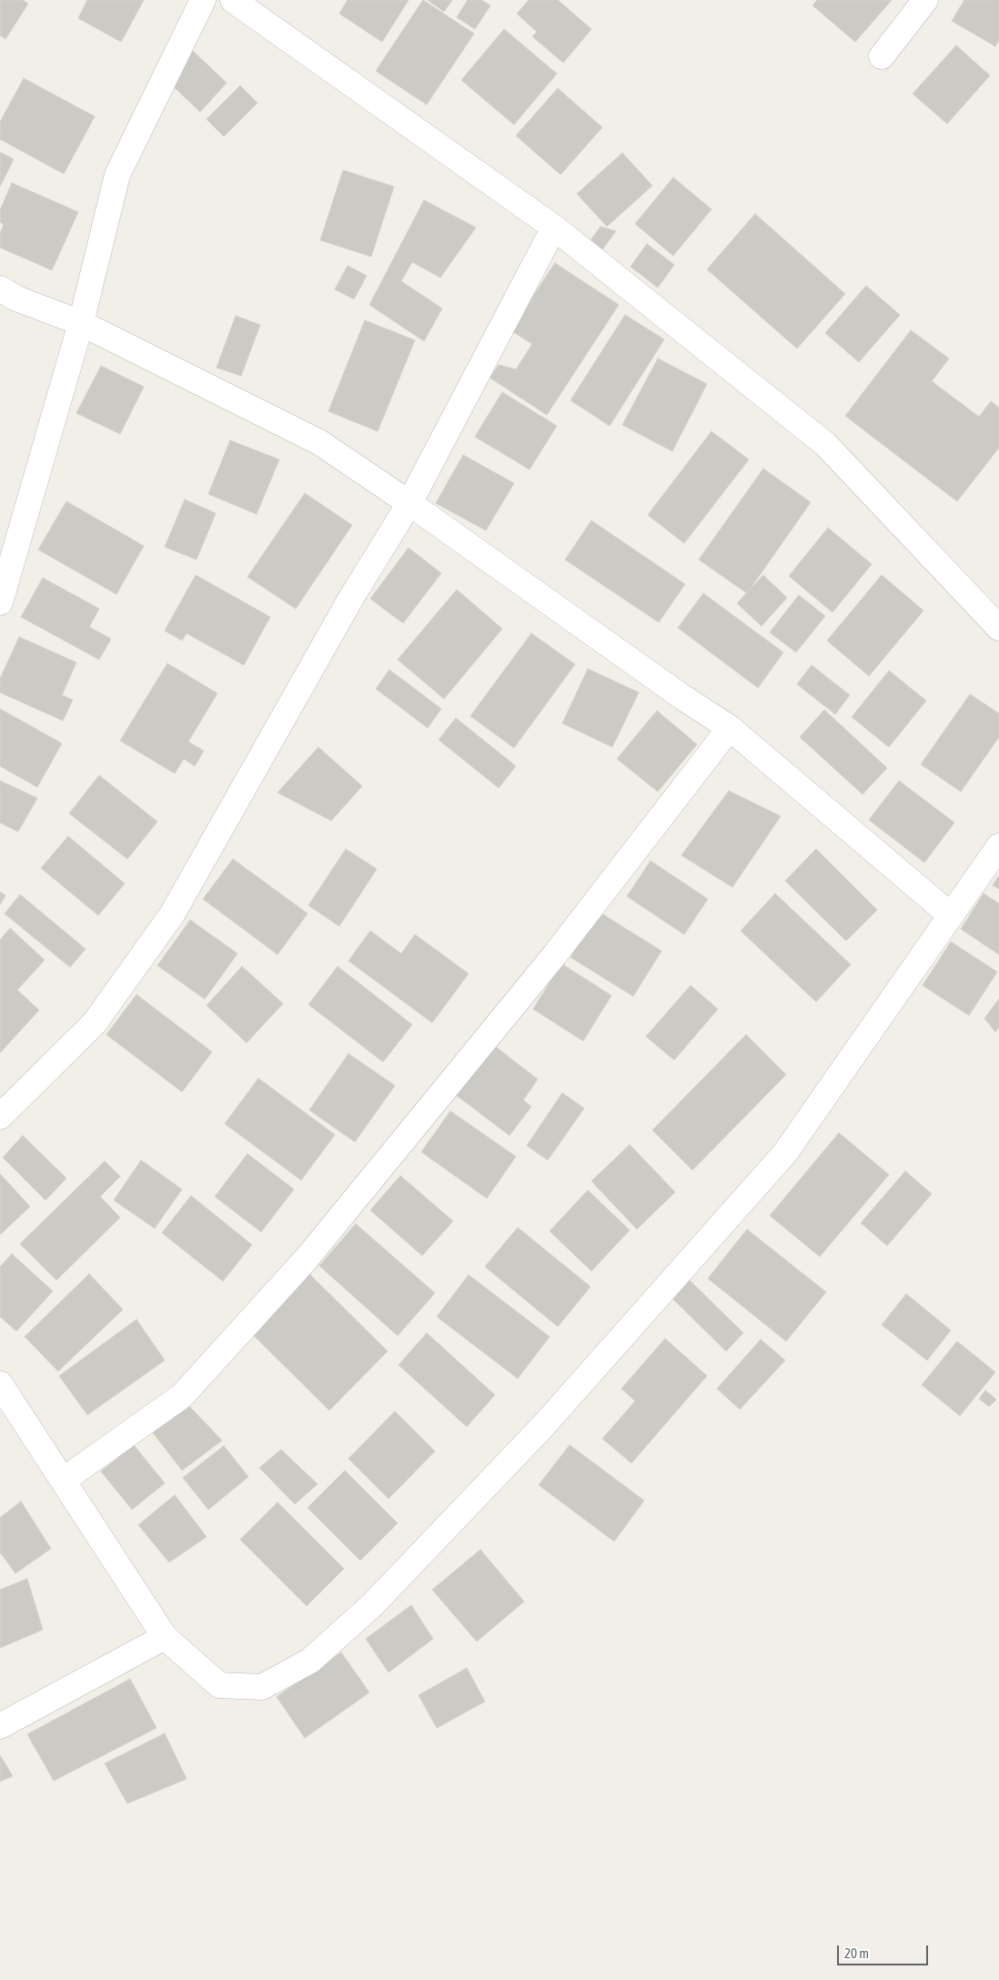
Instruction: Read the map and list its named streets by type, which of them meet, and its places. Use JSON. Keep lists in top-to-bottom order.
{
  "scale_bar": "20 m"
}
